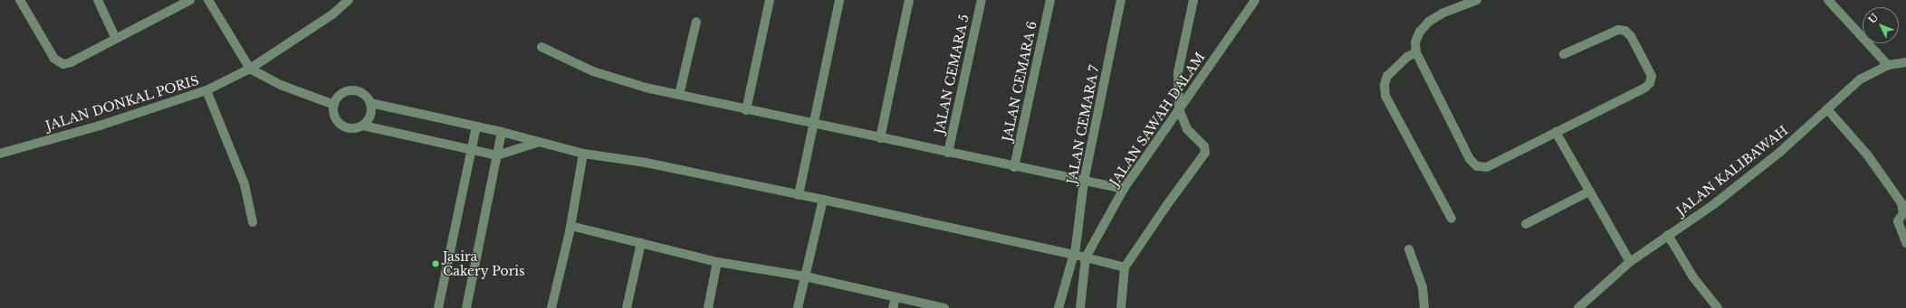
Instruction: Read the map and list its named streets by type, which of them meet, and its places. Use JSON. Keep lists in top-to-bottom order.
{
  "streets": {
    "street": [
      "JALAN CEMARA 5",
      "JALAN CEMARA 6",
      "JALAN DONKAL PORIS",
      "JALAN SAWAH DALAM",
      "JALAN CEMARA 7",
      "JALAN KALIBAWAH"
    ]
  },
  "places": ["Jasira Cakery Poris"],
  "north": "top left"
}
